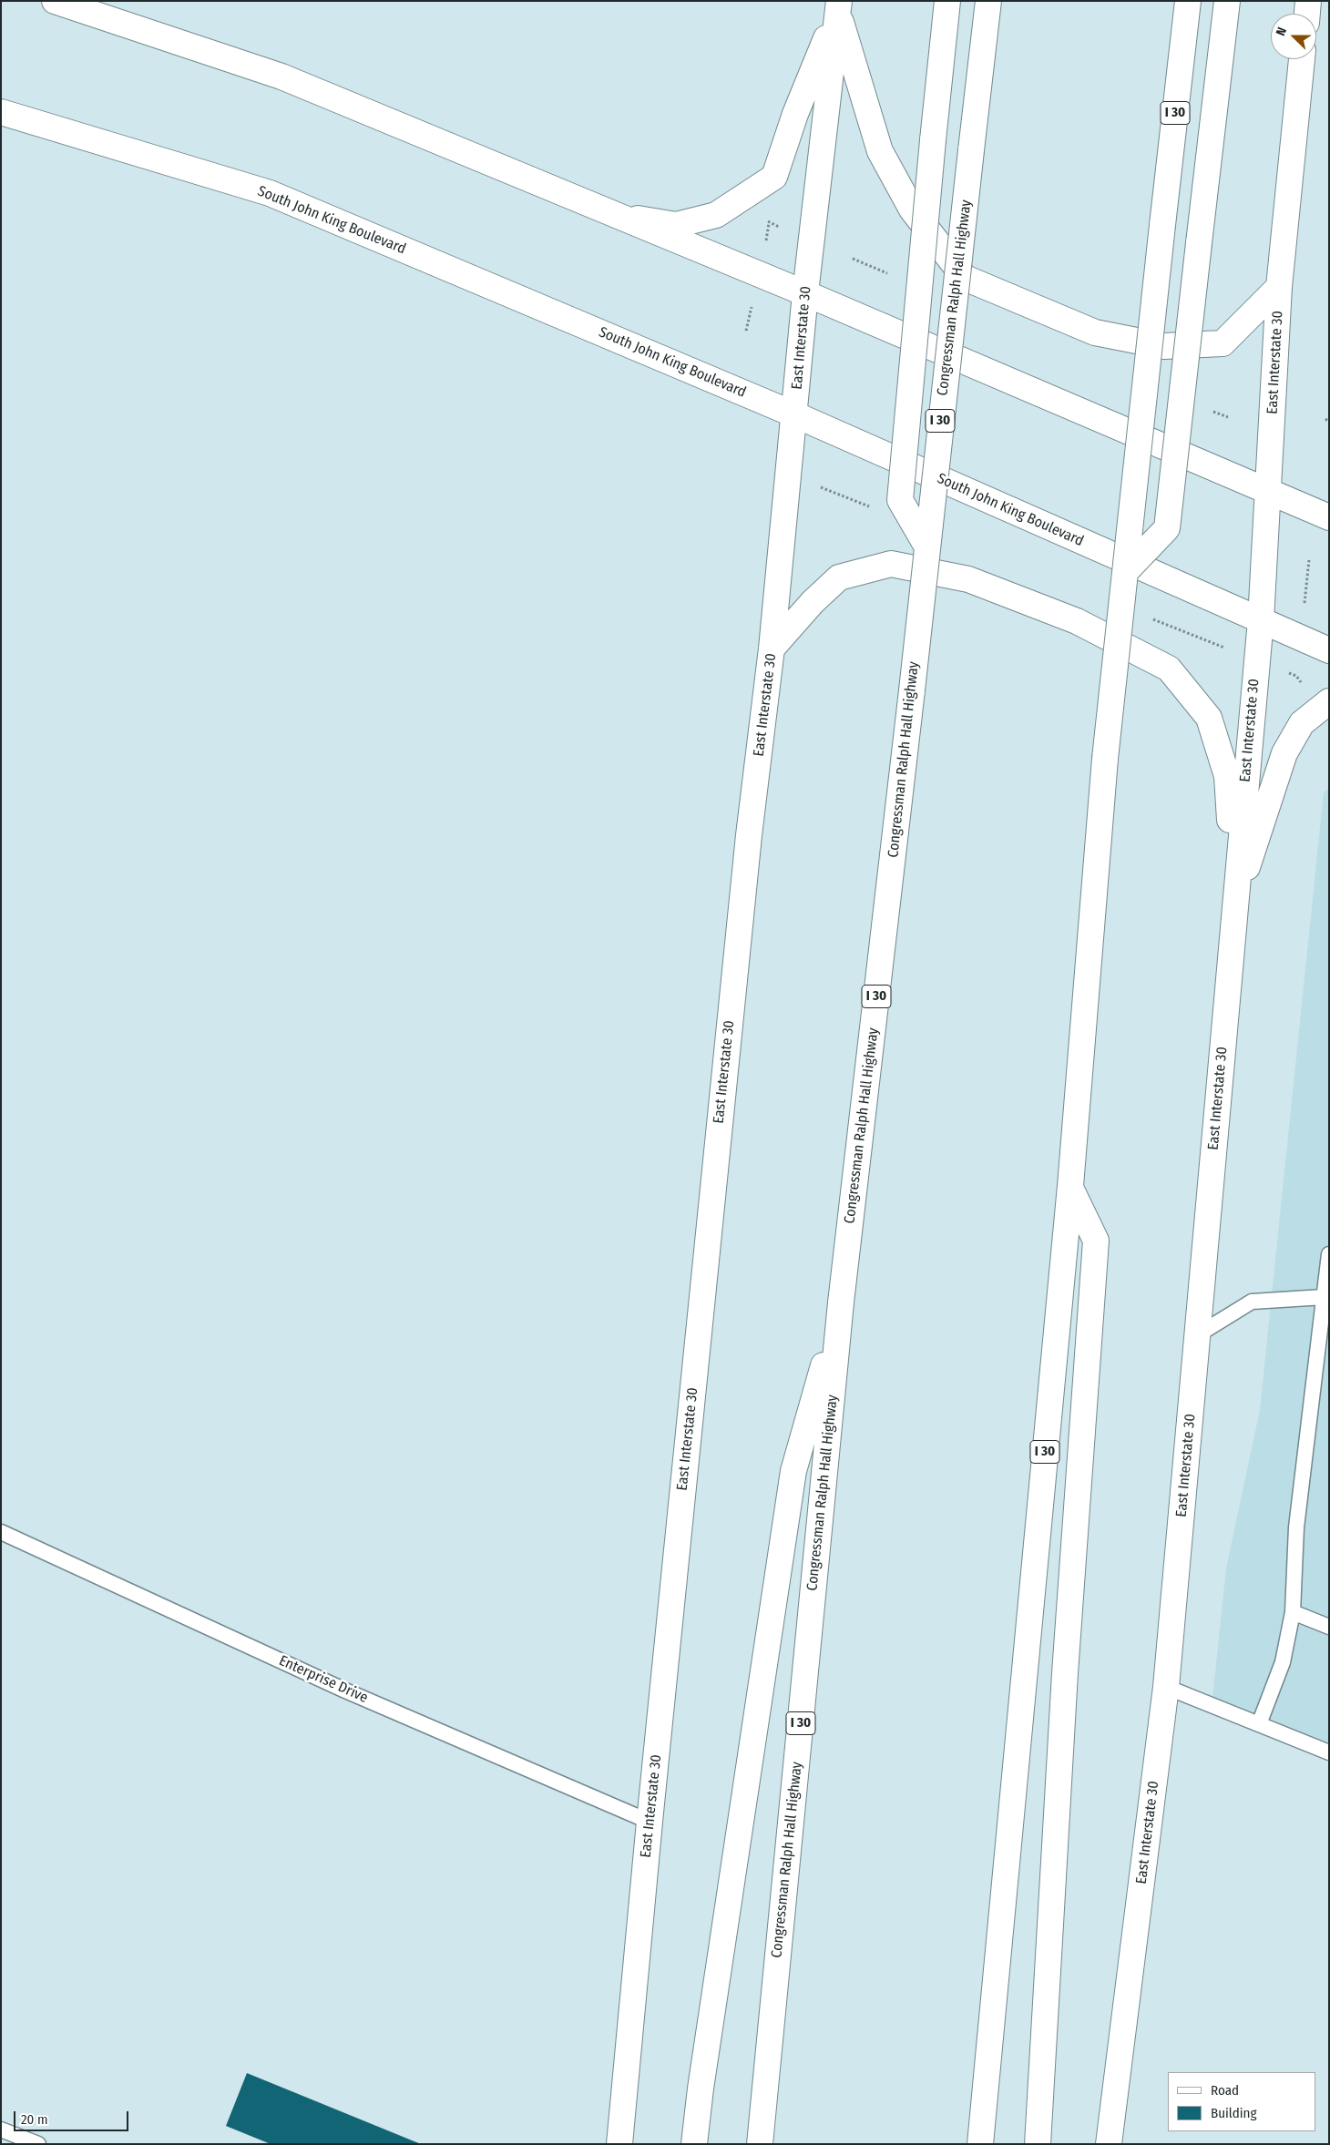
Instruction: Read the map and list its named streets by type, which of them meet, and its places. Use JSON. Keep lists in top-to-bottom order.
{
  "streets": {
    "main road": [
      "I 30",
      "South John King Boulevard",
      "Congressman Ralph Hall Highway",
      "East Interstate 30"
    ],
    "lane": ["Enterprise Drive"]
  },
  "crossings": [
    ["South John King Boulevard", "East Interstate 30"],
    ["East Interstate 30", "Enterprise Drive"]
  ],
  "legend": ["Road", "Building"],
  "scale_bar": "20 m",
  "north": "left"
}
